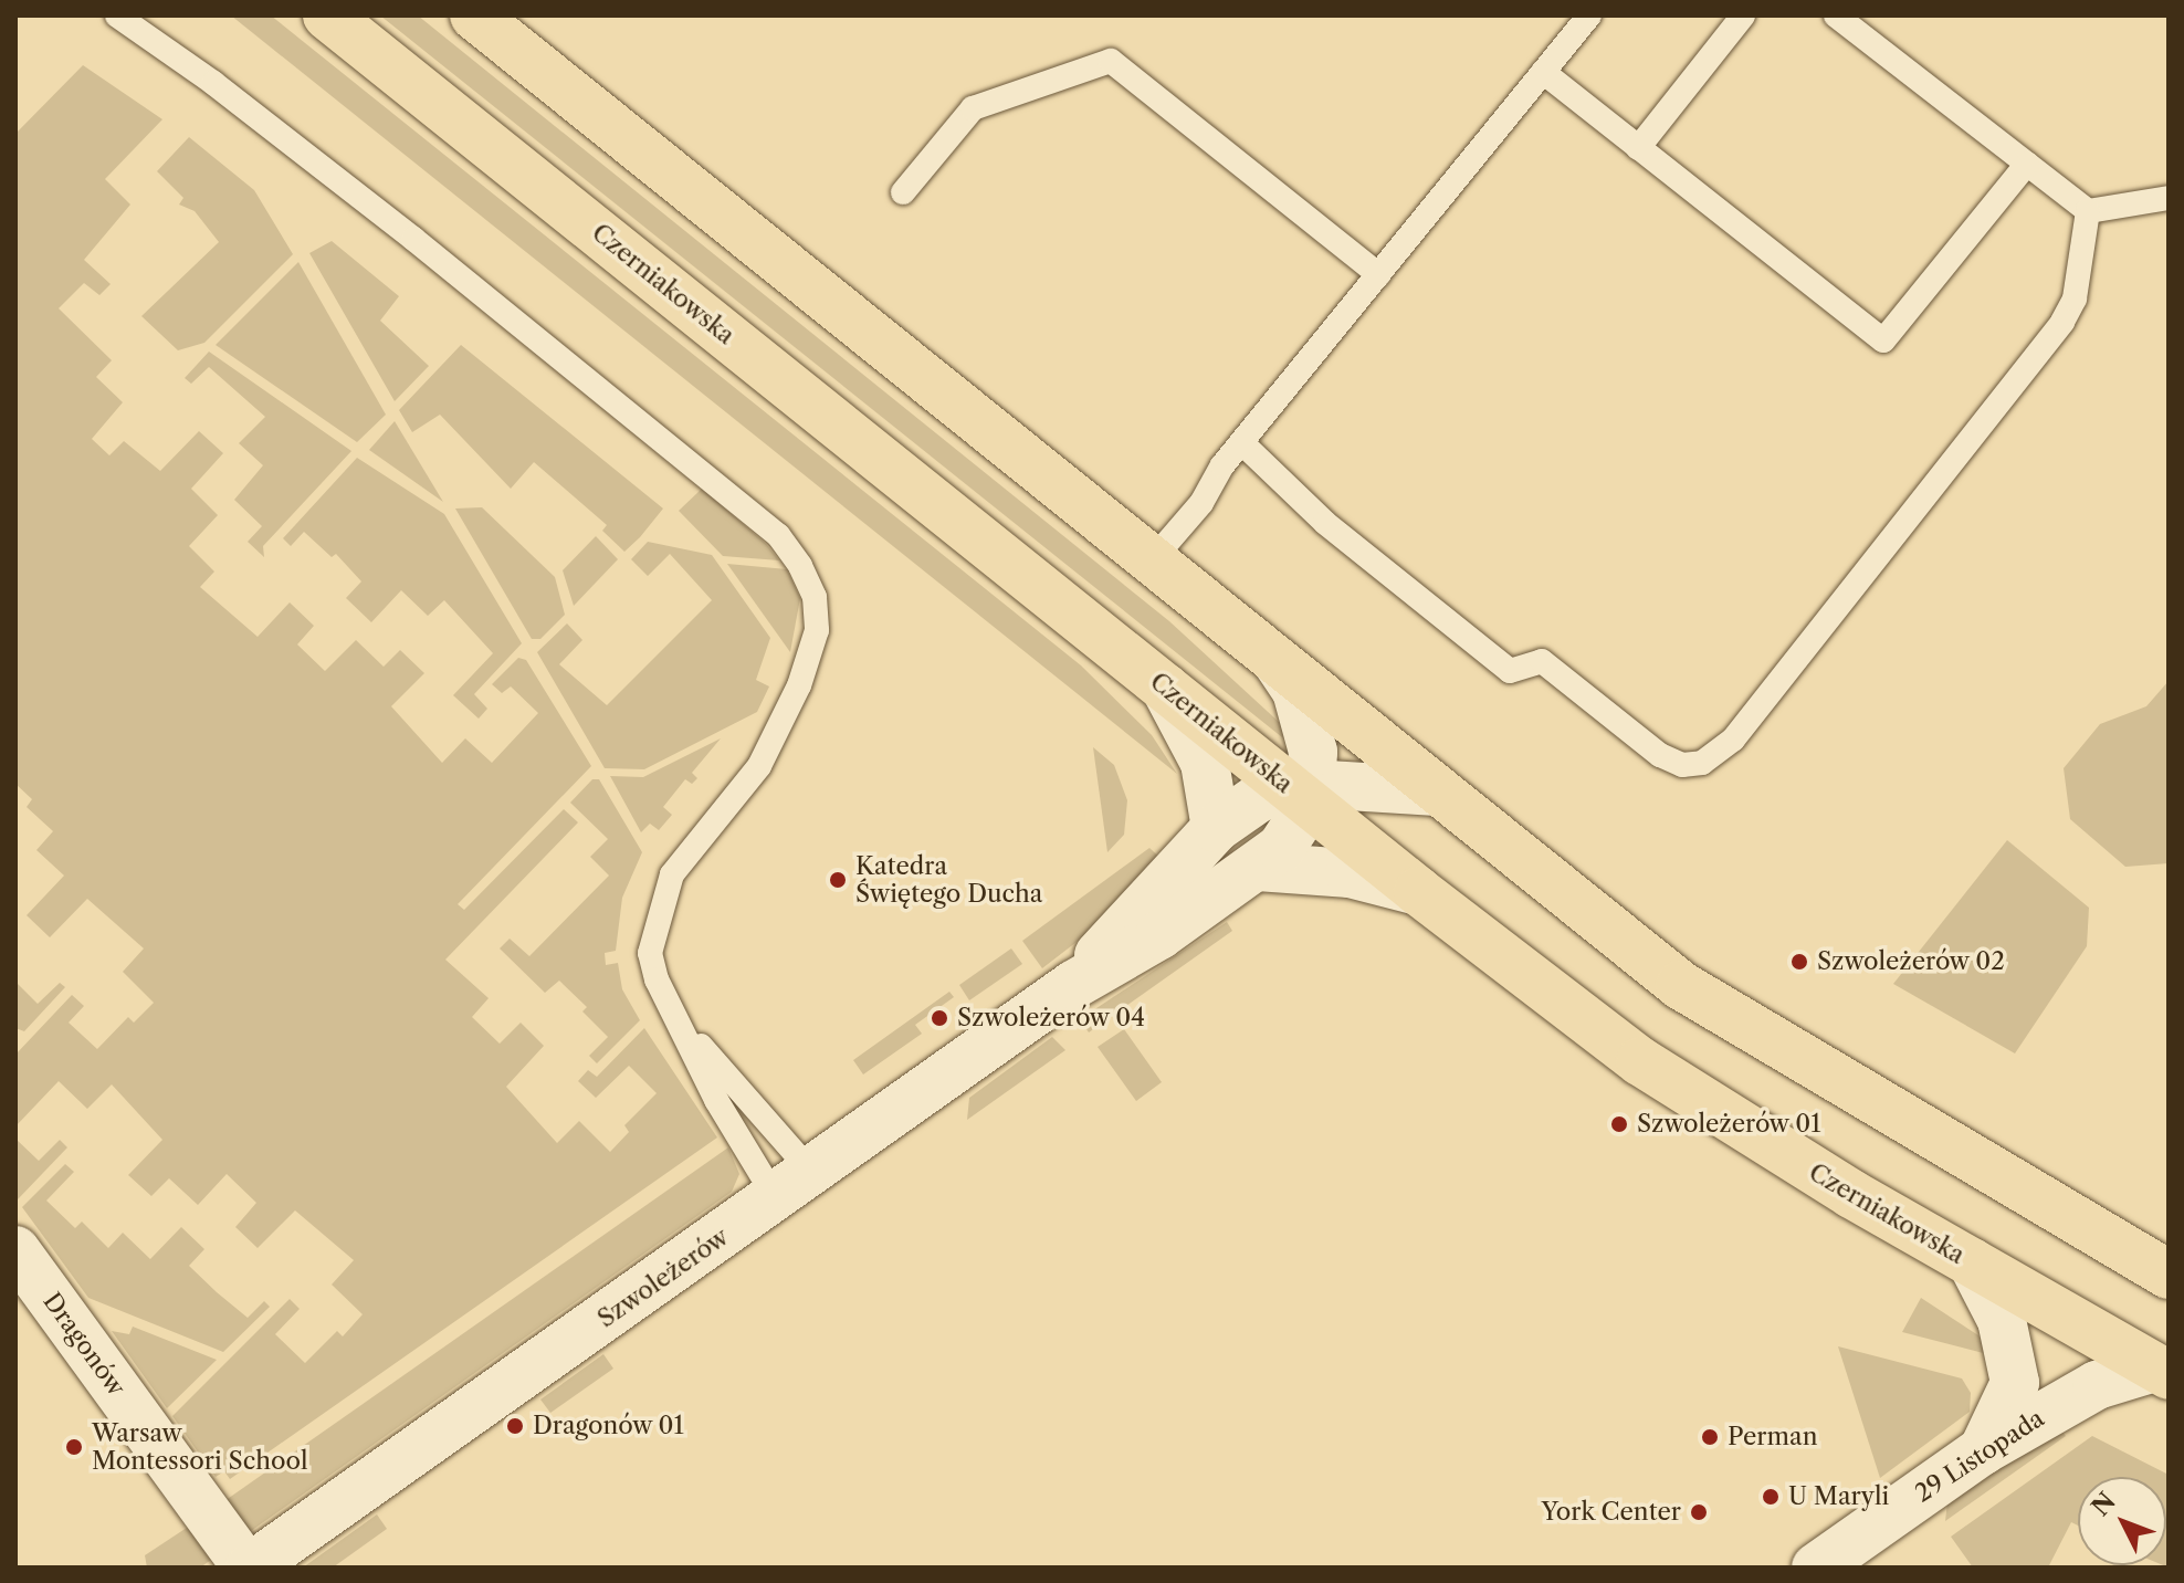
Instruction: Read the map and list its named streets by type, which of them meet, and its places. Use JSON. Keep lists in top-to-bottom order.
{
  "streets": {
    "main road": ["Czerniakowska"],
    "street": ["Szwoleżerów", "Dragonów", "29 Listopada"]
  },
  "crossings": [
    ["Czerniakowska", "Szwoleżerów"],
    ["Czerniakowska", "29 Listopada"],
    ["Szwoleżerów", "Dragonów"]
  ],
  "places": [
    "Katedra Świętego Ducha",
    "Szwoleżerów 02",
    "Szwoleżerów 04",
    "Szwoleżerów 01",
    "Dragonów 01",
    "Perman",
    "Warsaw Montessori School",
    "U Maryli",
    "York Center"
  ],
  "north": "top left"
}
